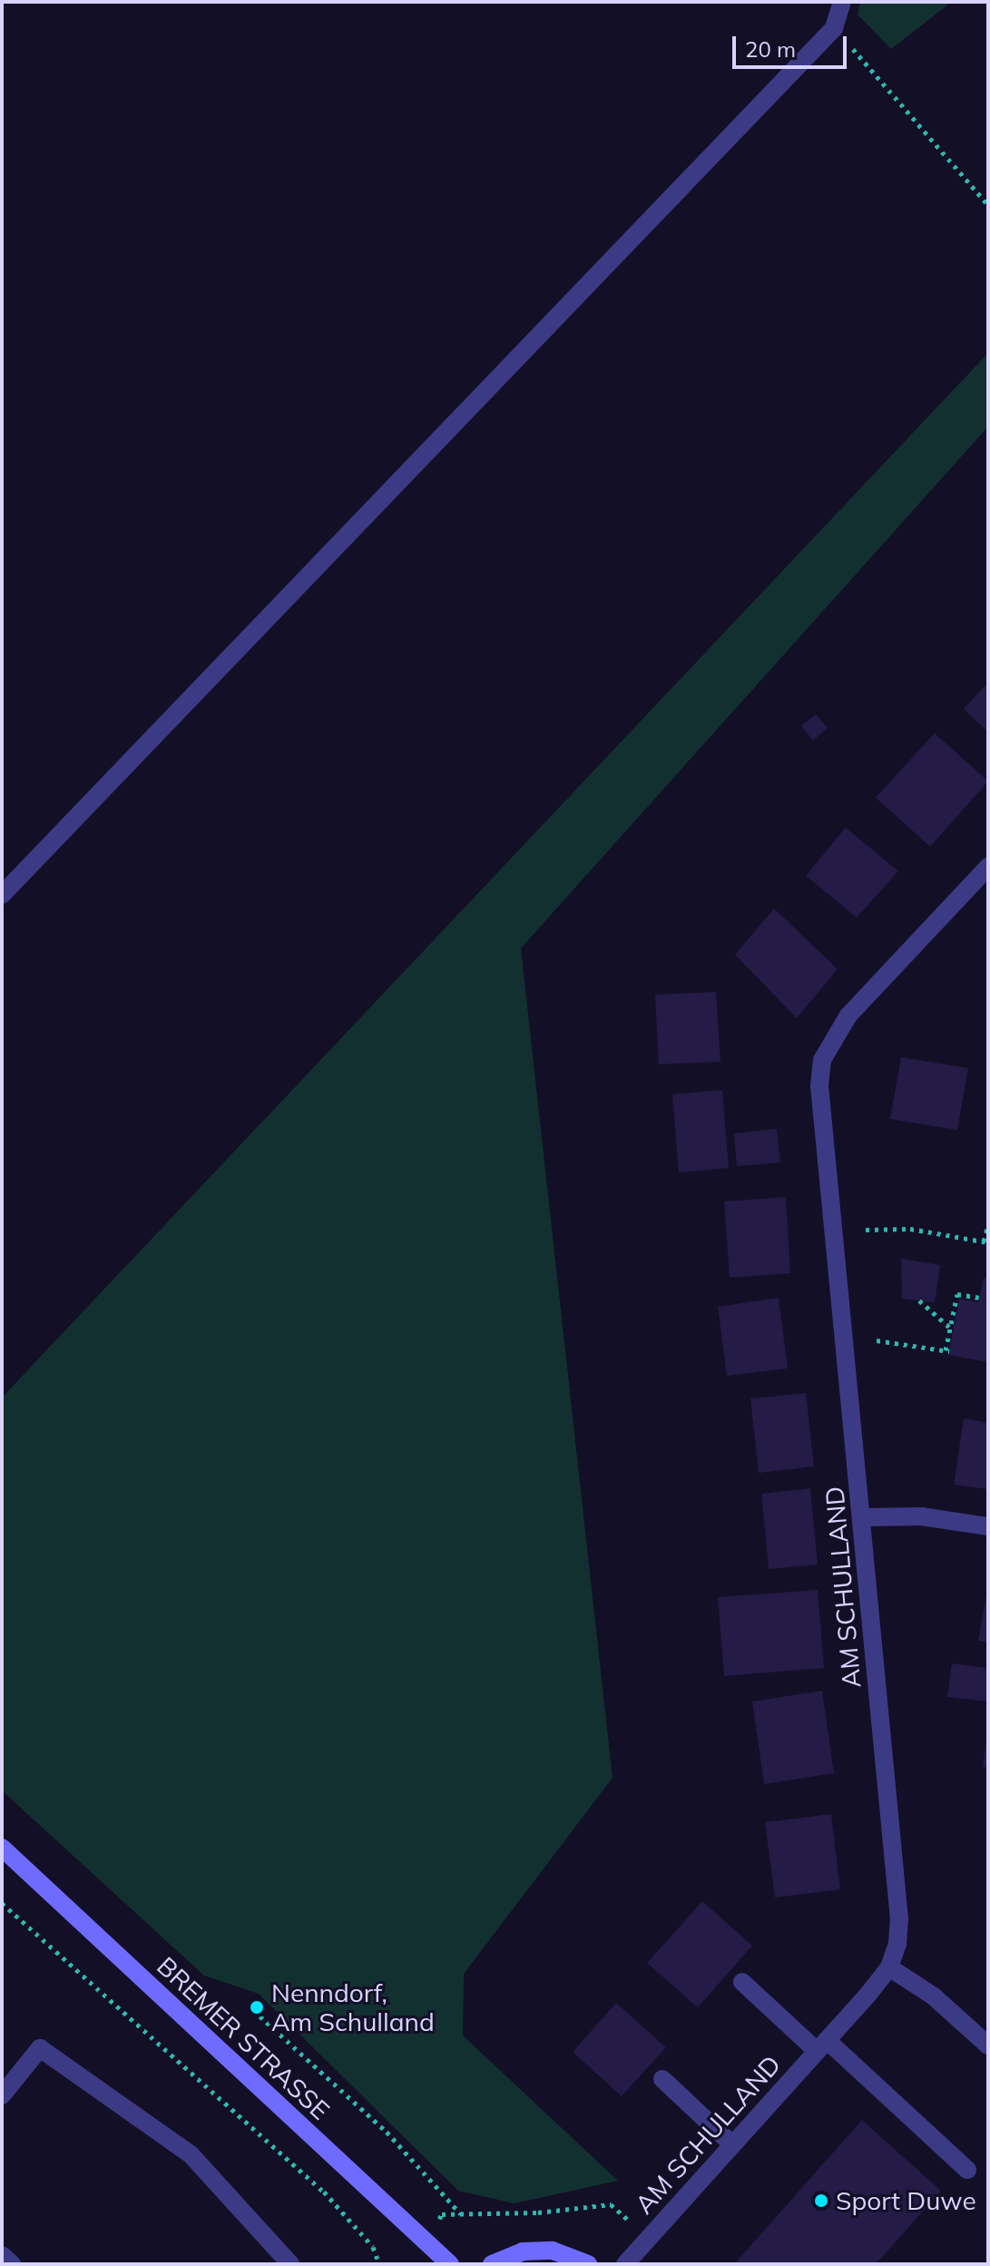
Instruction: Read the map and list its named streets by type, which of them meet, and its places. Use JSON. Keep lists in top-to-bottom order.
{
  "streets": {
    "main road": ["BREMER STRASSE"],
    "street": ["AM SCHULLAND"]
  },
  "places": ["Nenndorf, Am Schulland", "Sport Duwe"],
  "scale_bar": "20 m"
}
